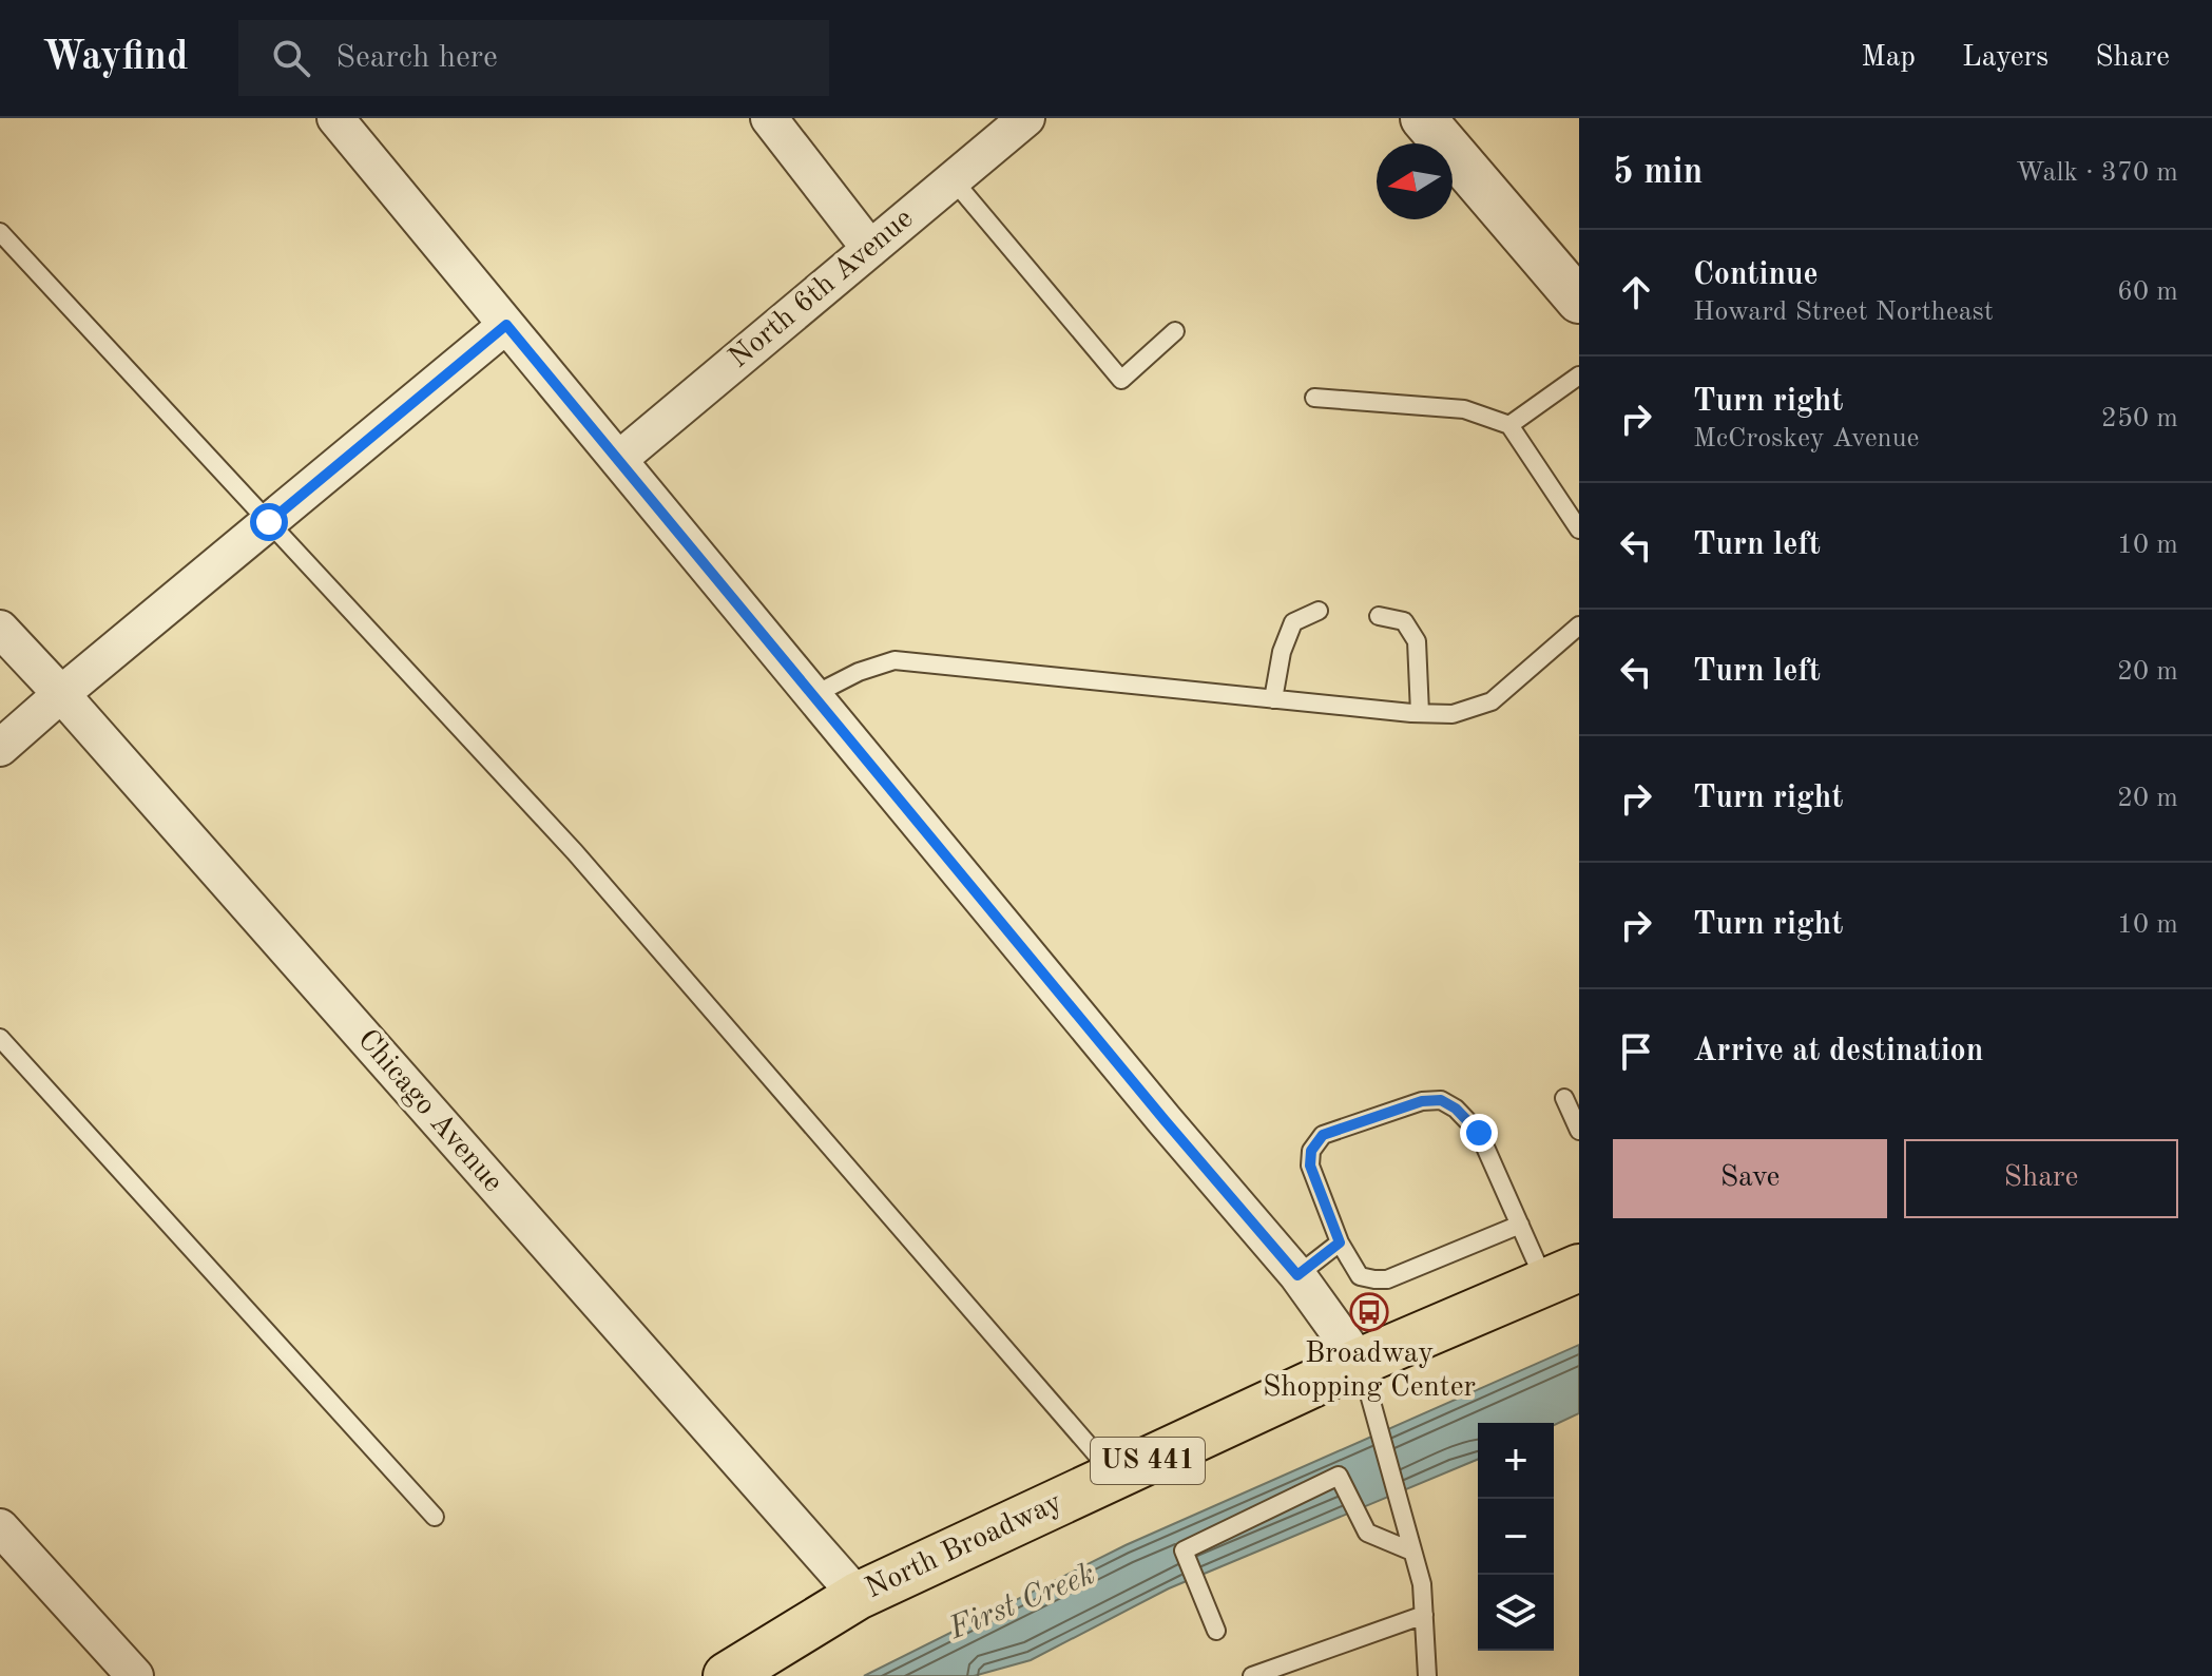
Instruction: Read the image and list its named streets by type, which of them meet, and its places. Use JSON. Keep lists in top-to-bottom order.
{
  "streets": {
    "main road": ["US 441", "North Broadway"],
    "street": ["North 6th Avenue", "Chicago Avenue"]
  },
  "crossings": [
    ["Chicago Avenue", "North Broadway"]
  ],
  "water": ["First Creek"],
  "places": {
    "bus stop": ["Broadway Shopping Center"]
  },
  "north": "left",
  "page": {
    "header": "Wayfind",
    "search": "Search here",
    "nav": ["Map", "Layers", "Share"],
    "heading": ["5 min", "Walk · 370 m"],
    "list": [
      ["Continue", "Howard Street Northeast", "60 m"],
      ["Turn right", "McCroskey Avenue", "250 m"],
      ["Turn left", "10 m"],
      ["Turn left", "20 m"],
      ["Turn right", "20 m"],
      ["Turn right", "10 m"],
      "Arrive at destination"
    ],
    "buttons": ["Save", "Share"],
    "map_buttons": ["+", "−"]
  }
}
